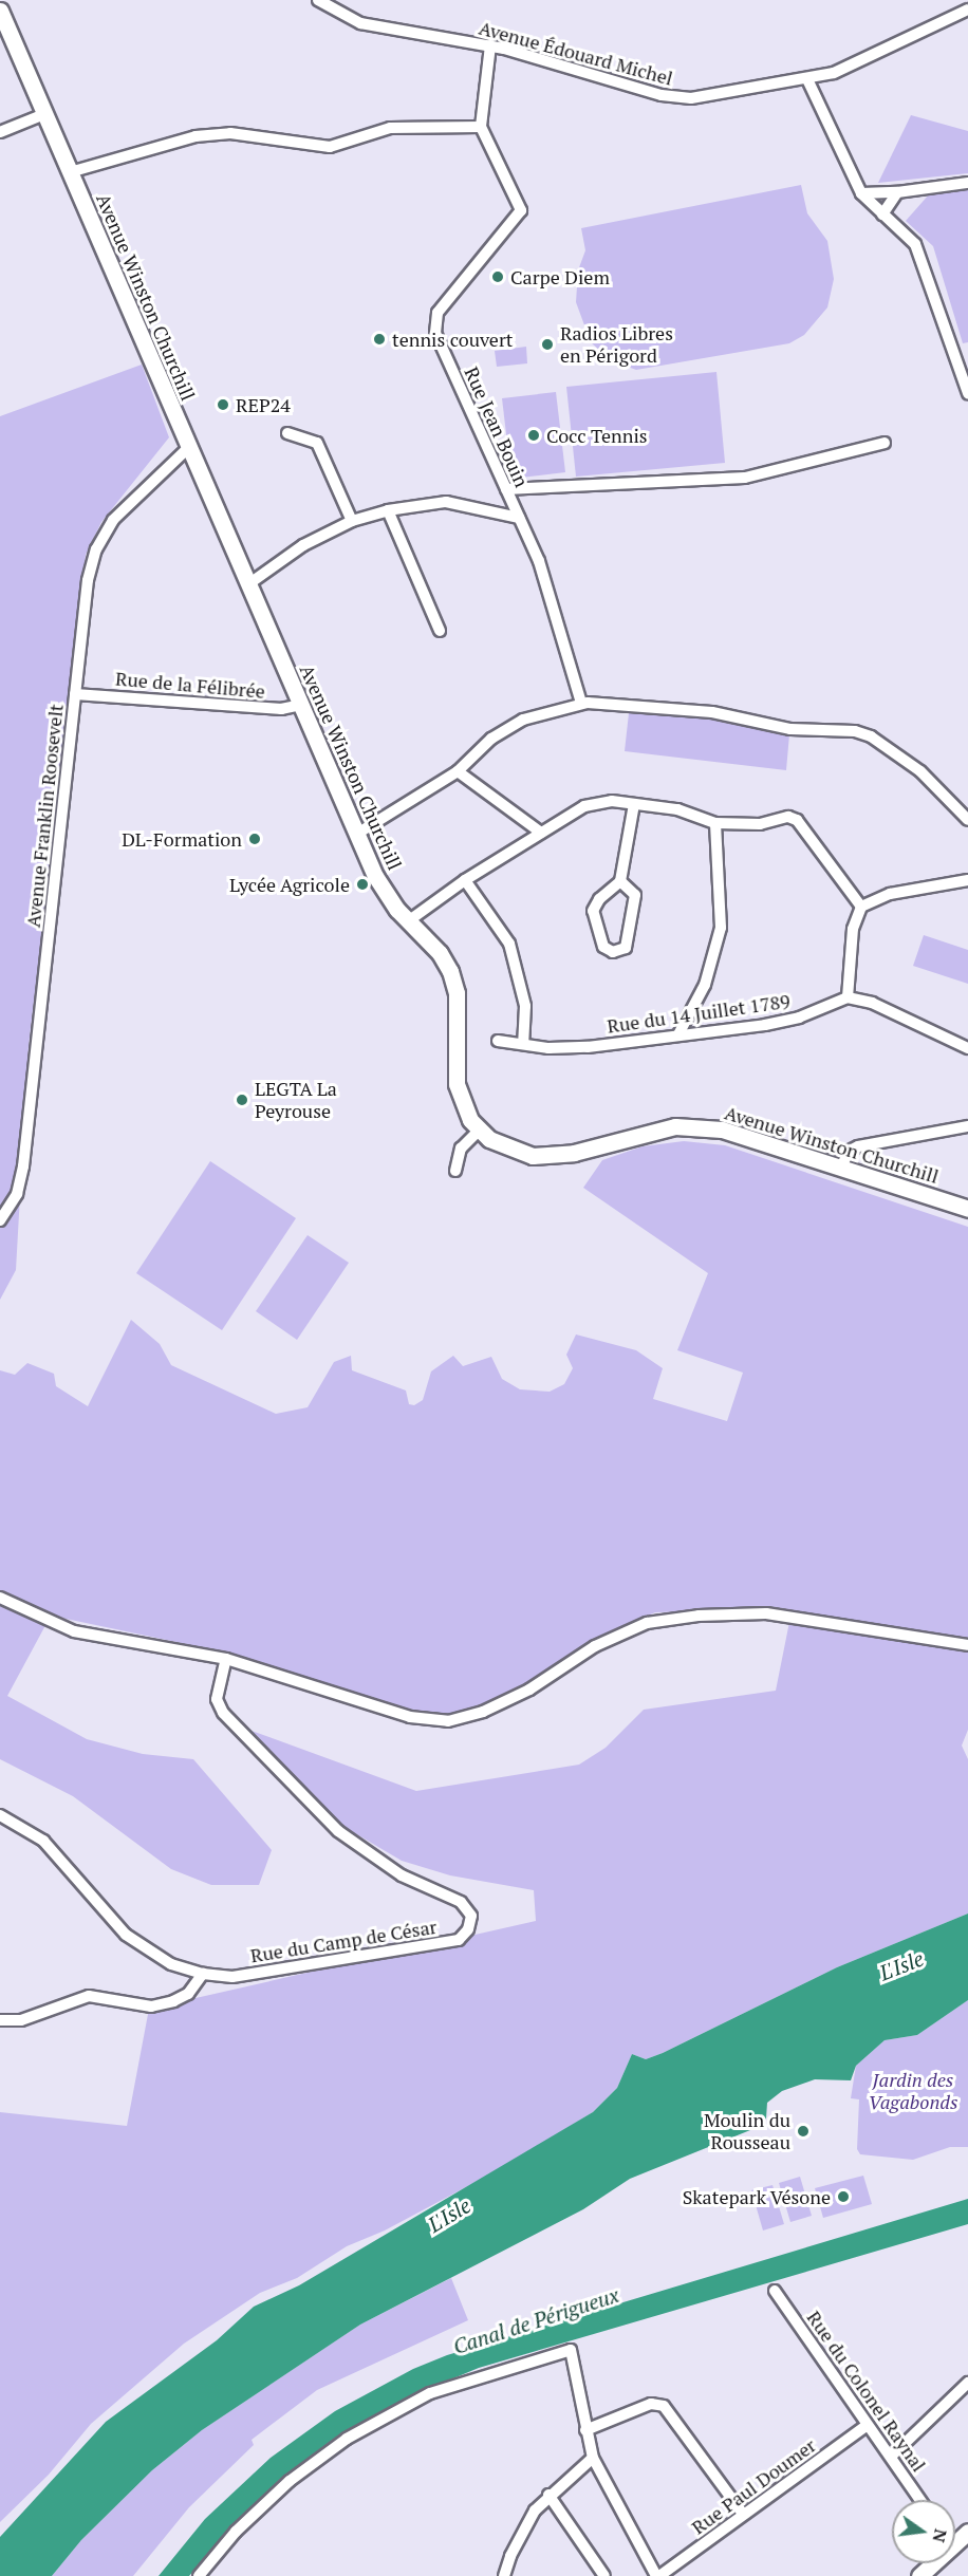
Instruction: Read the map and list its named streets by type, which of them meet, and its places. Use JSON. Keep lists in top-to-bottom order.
{
  "streets": {
    "main road": ["Avenue Winston Churchill"],
    "street": [
      "Avenue Édouard Michel",
      "Rue Jean Bouin",
      "Rue de la Félibrée",
      "Avenue Franklin Roosevelt",
      "Rue du 14 Juillet 1789",
      "Rue du Camp de César",
      "Rue du Colonel Raynal",
      "Rue Paul Doumer"
    ]
  },
  "crossings": [
    ["Avenue Winston Churchill", "Rue de la Félibrée"],
    ["Avenue Winston Churchill", "Avenue Franklin Roosevelt"],
    ["Rue de la Félibrée", "Avenue Franklin Roosevelt"],
    ["Rue du Colonel Raynal", "Rue Paul Doumer"]
  ],
  "water": ["L'Isle", "Canal de Périgueux"],
  "parks": ["Jardin des Vagabonds"],
  "places": [
    "Carpe Diem",
    "tennis couvert",
    "Radios Libres en Périgord",
    "REP24",
    "Cocc Tennis",
    "DL-Formation",
    "Lycée Agricole",
    "LEGTA La Peyrouse",
    "Moulin du Rousseau",
    "Skatepark Vésone"
  ],
  "north": "right"
}
